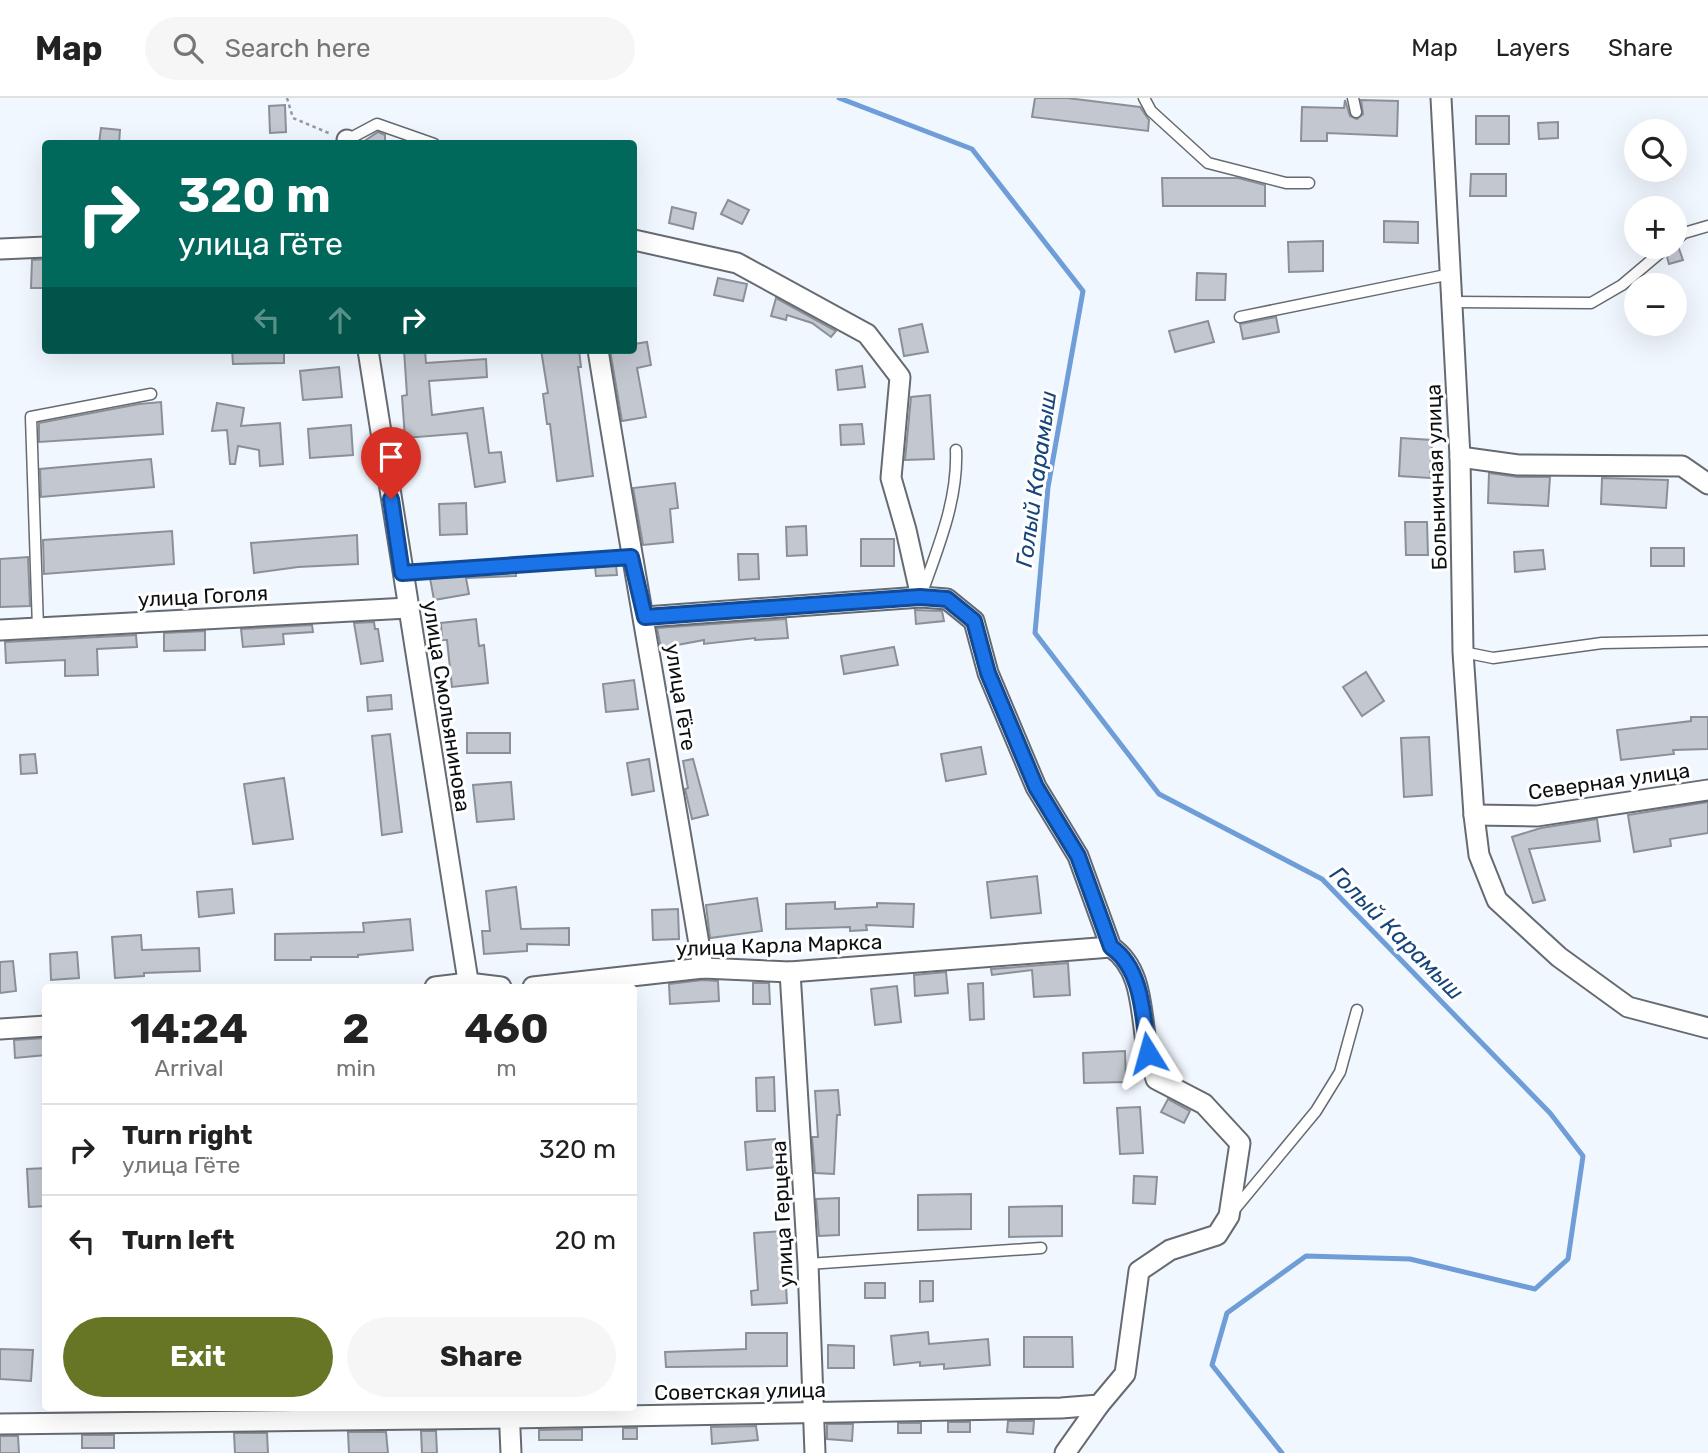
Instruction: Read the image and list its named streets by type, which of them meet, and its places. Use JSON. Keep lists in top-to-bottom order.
{
  "streets": {
    "street": [
      "Больничная улица",
      "улица Гоголя",
      "улица Гёте",
      "улица Смольянинова",
      "Северная улица",
      "улица Карла Маркса",
      "улица Герцена",
      "Советская улица"
    ]
  },
  "crossings": [
    ["Больничная улица", "Северная улица"],
    ["улица Гоголя", "улица Смольянинова"],
    ["улица Гёте", "улица Карла Маркса"],
    ["улица Карла Маркса", "улица Герцена"],
    ["улица Герцена", "Советская улица"]
  ],
  "water": ["Голый Карамыш"],
  "page": {
    "header": "Map",
    "search": "Search here",
    "nav": ["Map", "Layers", "Share"],
    "map_buttons": ["+", "−"],
    "turn": ["320 m", "улица Гёте"],
    "eta": [
      "14:24",
      "Arrival",
      "2",
      "min",
      "460",
      "m"
    ],
    "list": [
      {
        "name": "Turn right",
        "note": "улица Гёте",
        "value": "320 m"
      },
      {
        "name": "Turn left",
        "value": "20 m"
      }
    ],
    "buttons": ["Exit", "Share"]
  }
}
